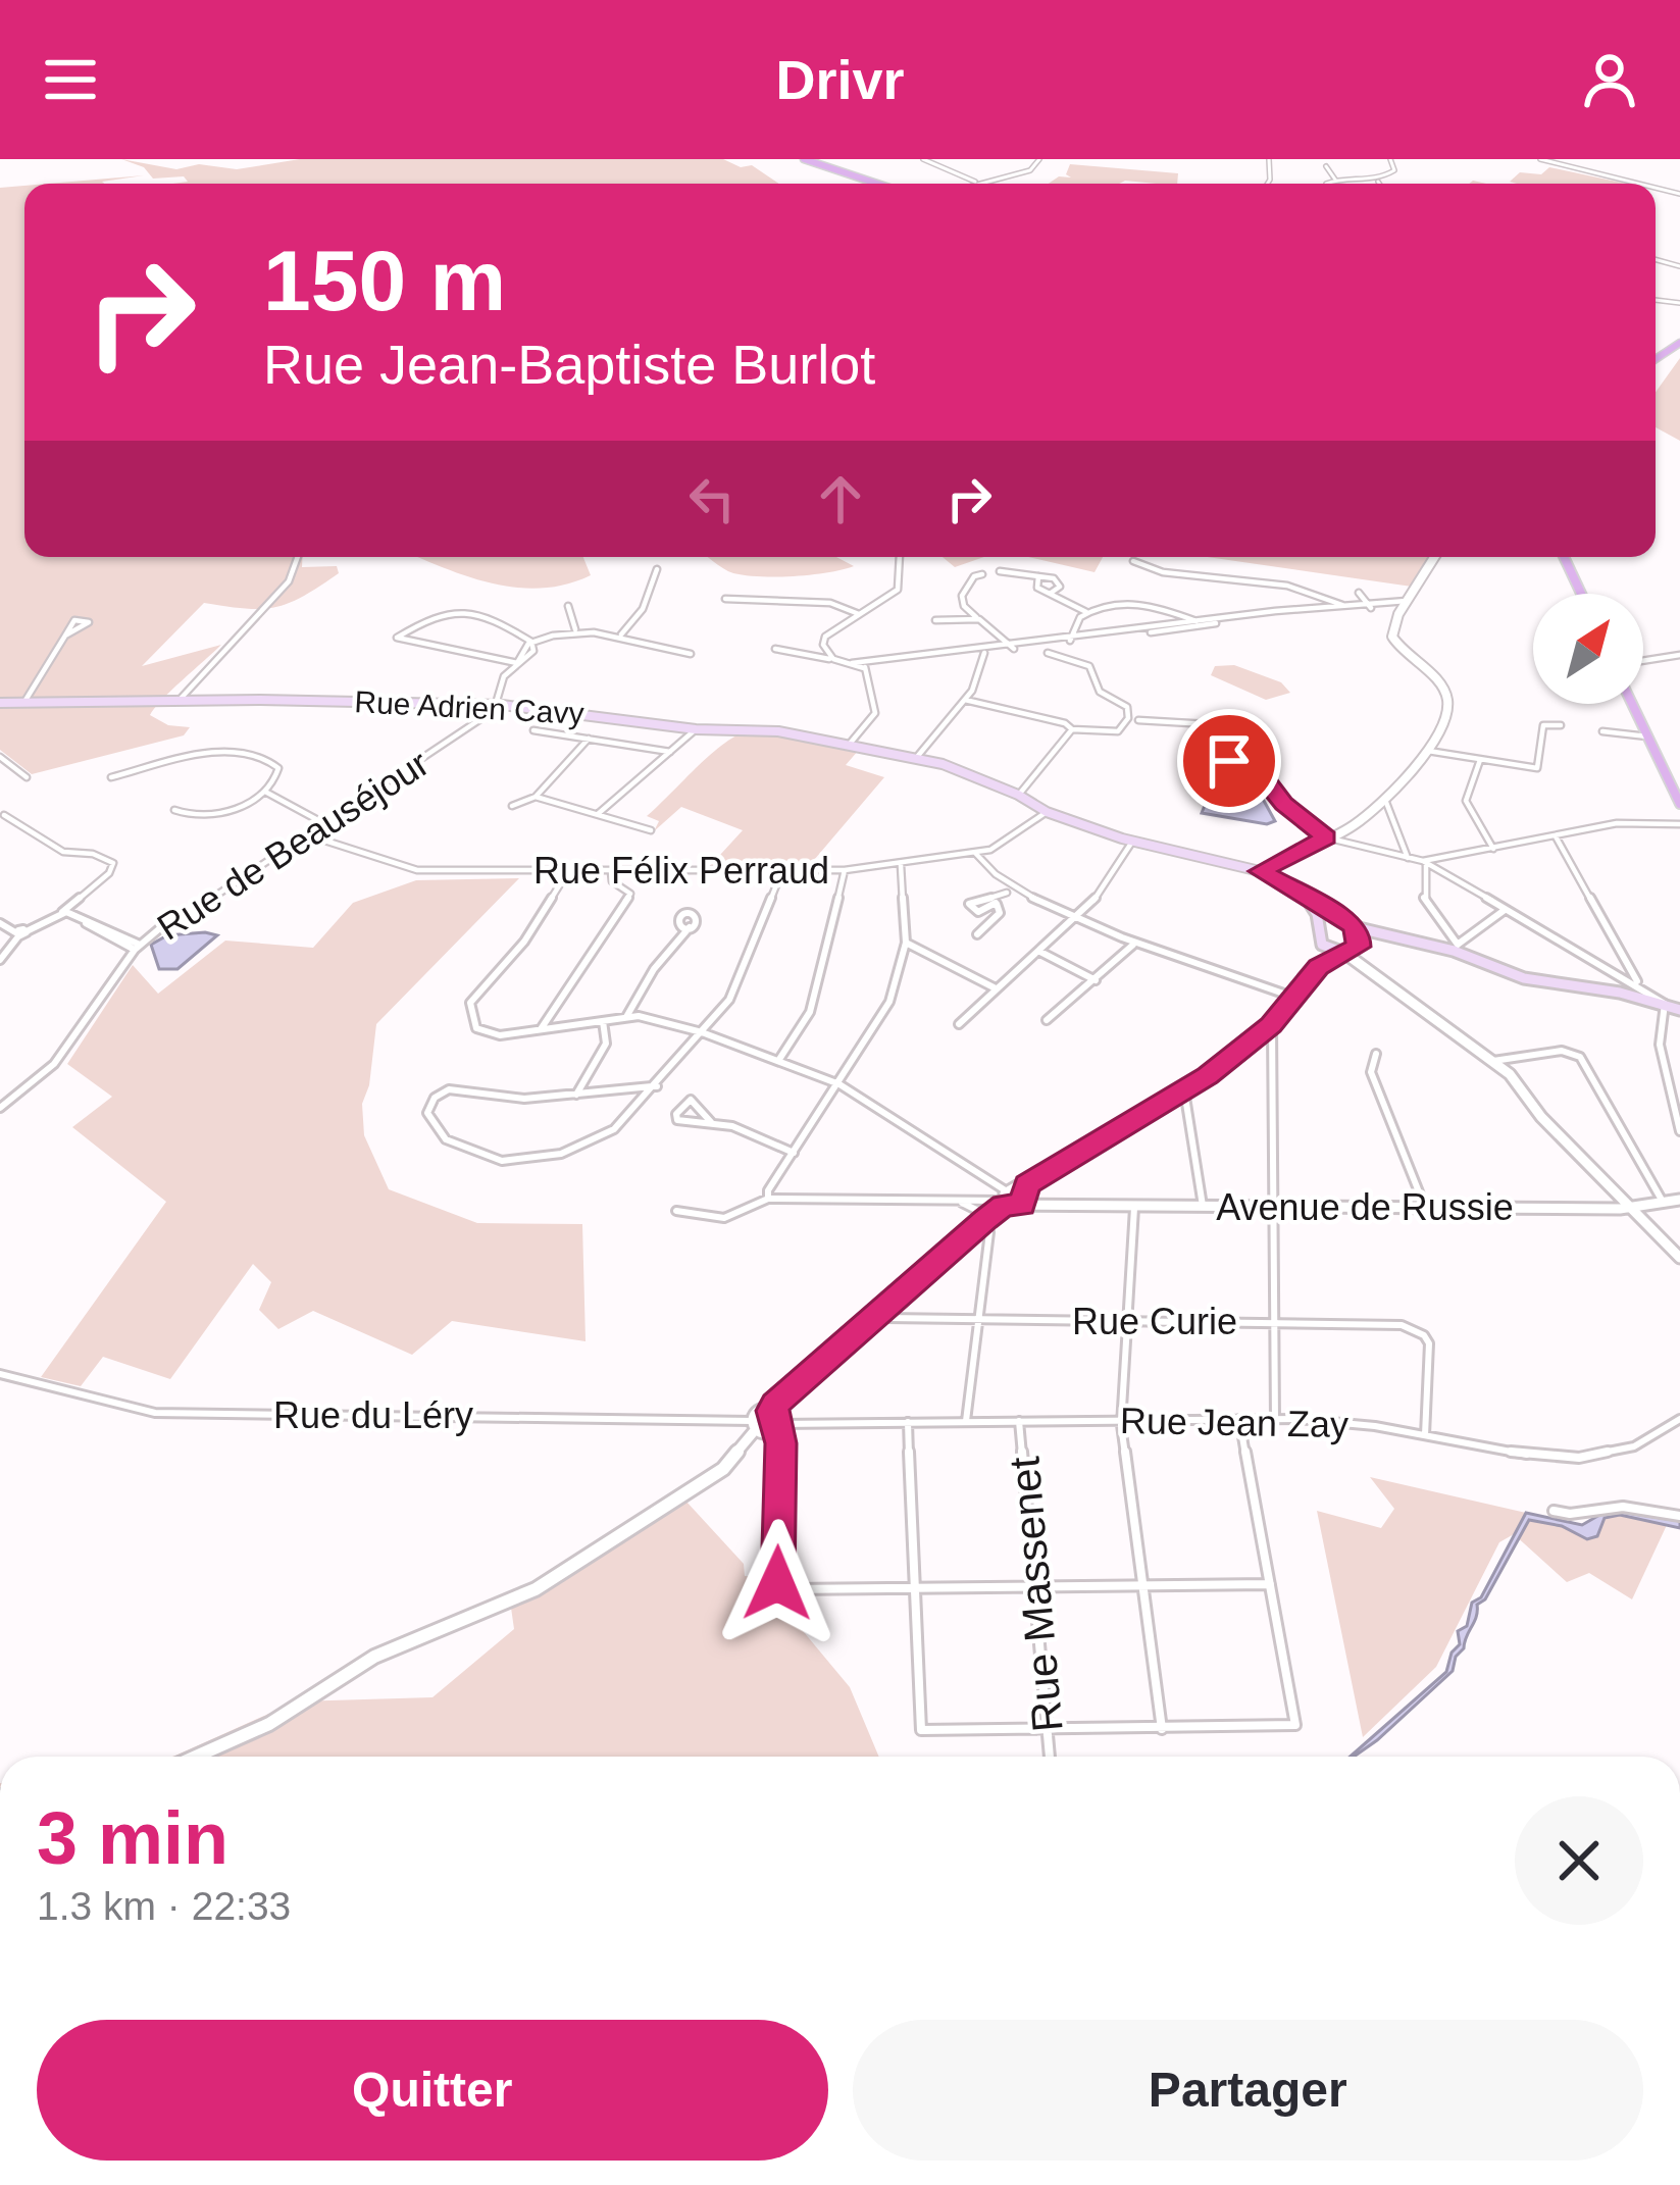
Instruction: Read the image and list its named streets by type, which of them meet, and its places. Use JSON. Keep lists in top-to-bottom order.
{
  "streets": {
    "main road": ["Rue Adrien Cavy"],
    "street": [
      "Rue de Beauséjour",
      "Rue Félix Perraud",
      "Avenue de Russie",
      "Rue Curie",
      "Rue du Léry",
      "Rue Jean Zay",
      "Rue Massenet"
    ]
  },
  "crossings": [
    ["Rue Adrien Cavy", "Rue de Beauséjour"],
    ["Rue Adrien Cavy", "Rue Félix Perraud"],
    ["Rue de Beauséjour", "Rue Félix Perraud"],
    ["Rue Curie", "Rue Jean Zay"],
    ["Rue Jean Zay", "Rue Massenet"]
  ],
  "north": "top right",
  "page": {
    "header": "Drivr",
    "turn": ["150 m", "Rue Jean-Baptiste Burlot"],
    "heading": ["3 min", "1.3 km · 22:33"],
    "buttons": ["Quitter", "Partager"]
  }
}
